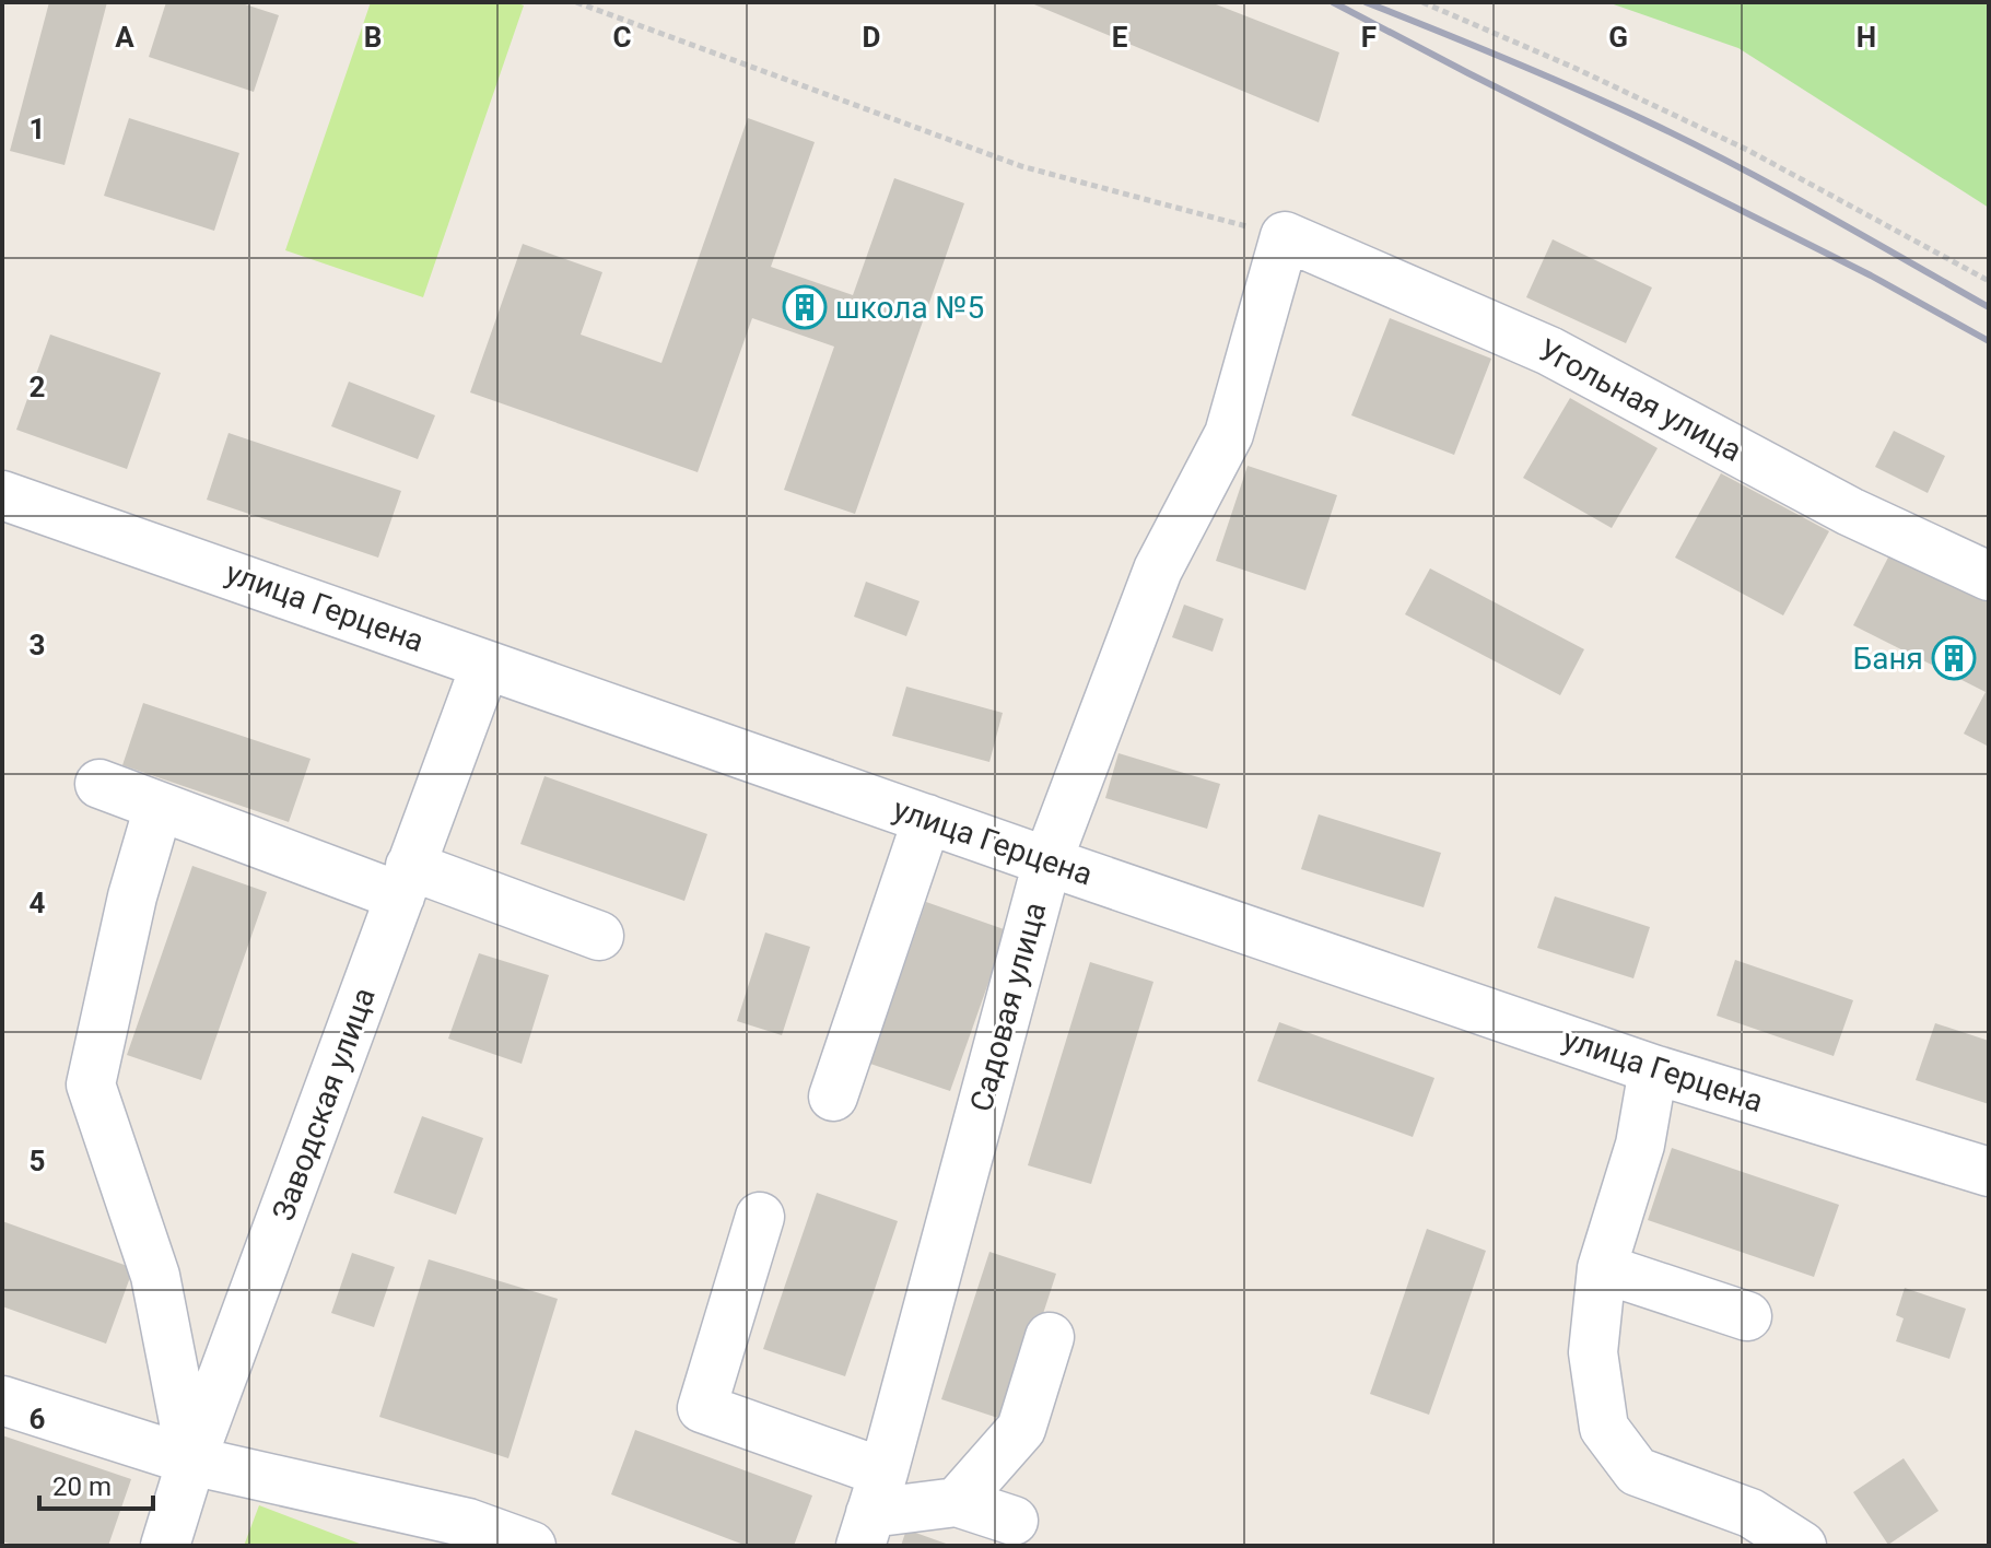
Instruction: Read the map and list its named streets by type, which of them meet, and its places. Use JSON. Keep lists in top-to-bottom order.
{
  "streets": {
    "street": [
      "Угольная улица",
      "улица Герцена",
      "Садовая улица",
      "Заводская улица"
    ]
  },
  "crossings": [
    ["Угольная улица", "Садовая улица"],
    ["улица Герцена", "Садовая улица"],
    ["улица Герцена", "Заводская улица"]
  ],
  "places": {
    "building": ["школа №5", "Баня"]
  },
  "scale_bar": "20 m",
  "grid": {
    "columns": [
      "A",
      "B",
      "C",
      "D",
      "E",
      "F",
      "G",
      "H"
    ],
    "rows": [
      "1",
      "2",
      "3",
      "4",
      "5",
      "6"
    ]
  }
}
